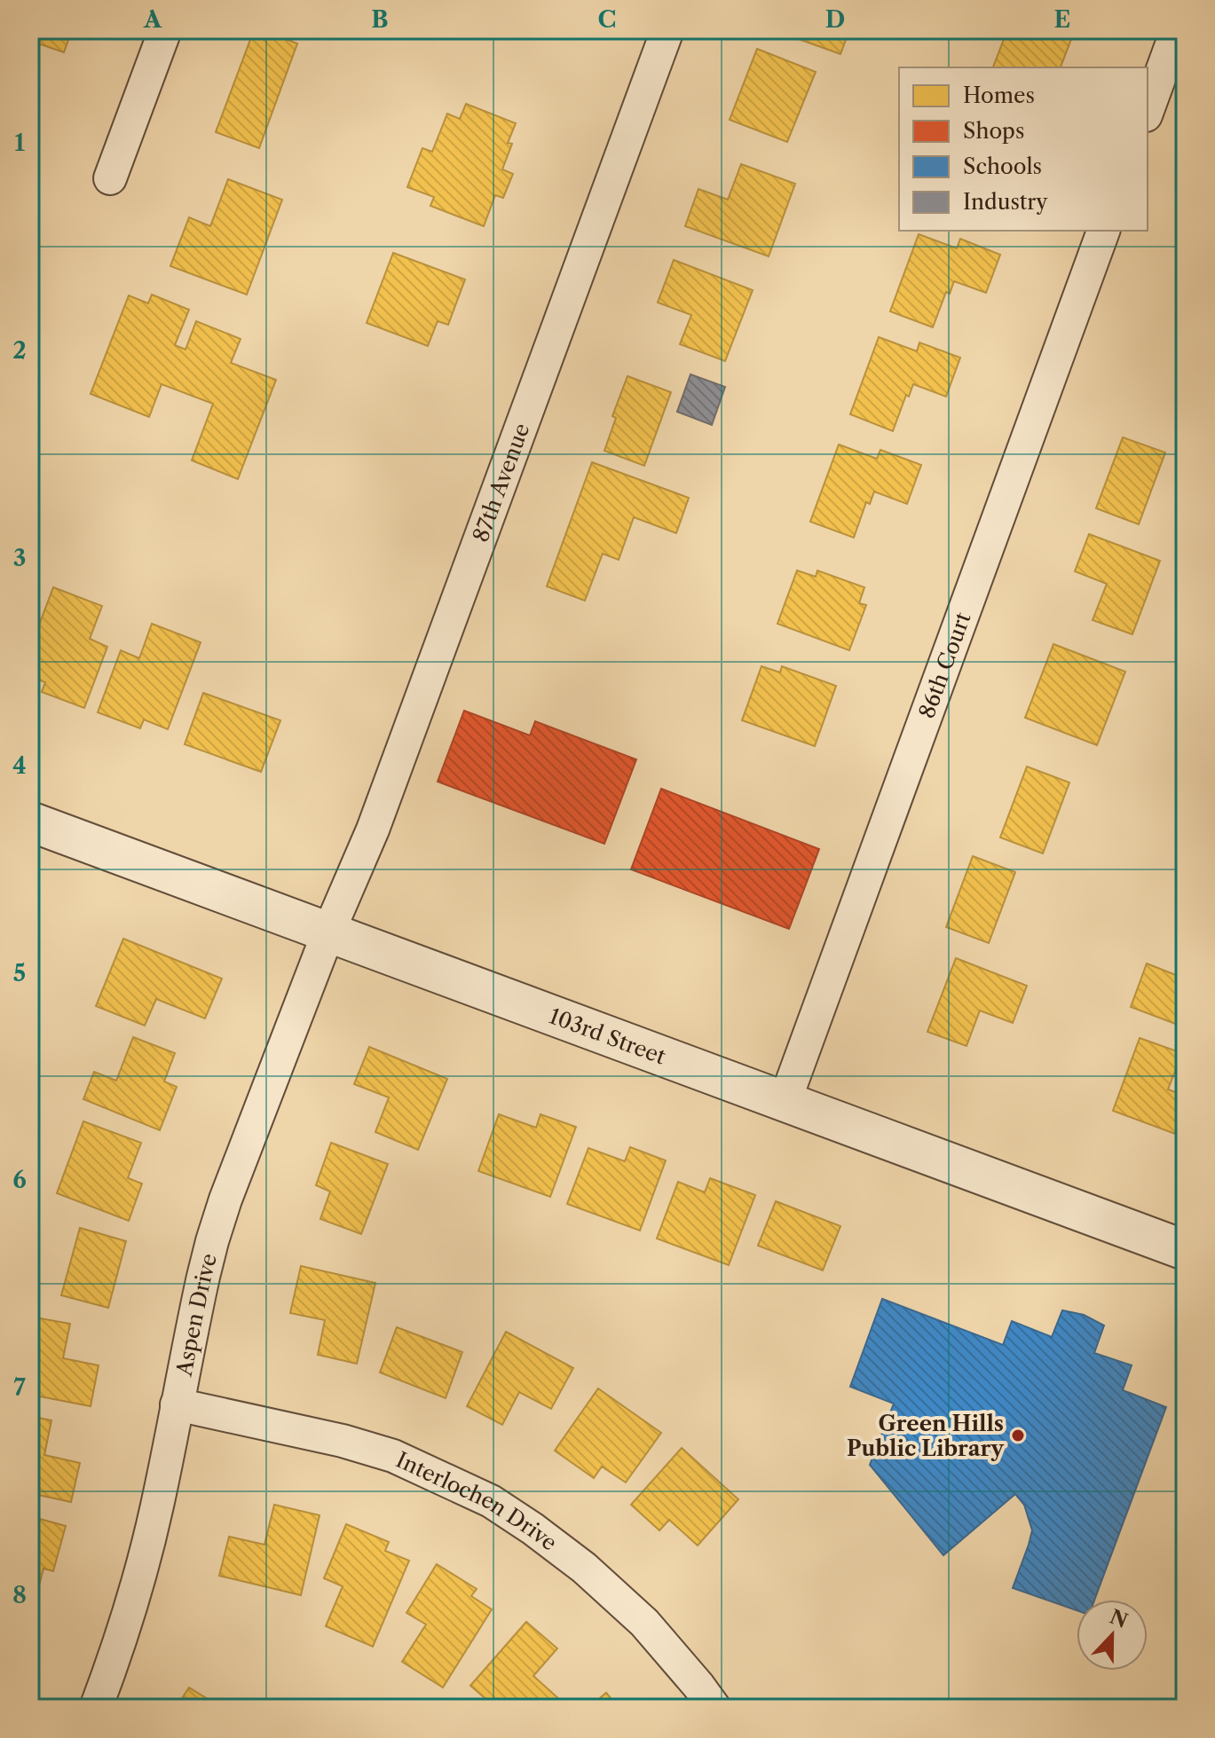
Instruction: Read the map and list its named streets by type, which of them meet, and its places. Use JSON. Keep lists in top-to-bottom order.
{
  "streets": {
    "street": [
      "87th Avenue",
      "86th Court",
      "103rd Street",
      "Aspen Drive",
      "Interlochen Drive"
    ]
  },
  "crossings": [
    ["87th Avenue", "103rd Street"],
    ["87th Avenue", "Aspen Drive"],
    ["86th Court", "103rd Street"],
    ["103rd Street", "Aspen Drive"],
    ["Aspen Drive", "Interlochen Drive"]
  ],
  "places": ["Green Hills Public Library"],
  "legend": [
    "Homes",
    "Shops",
    "Schools",
    "Industry"
  ],
  "north": "top",
  "grid": {
    "columns": [
      "A",
      "B",
      "C",
      "D",
      "E"
    ],
    "rows": [
      "1",
      "2",
      "3",
      "4",
      "5",
      "6",
      "7",
      "8"
    ]
  }
}
